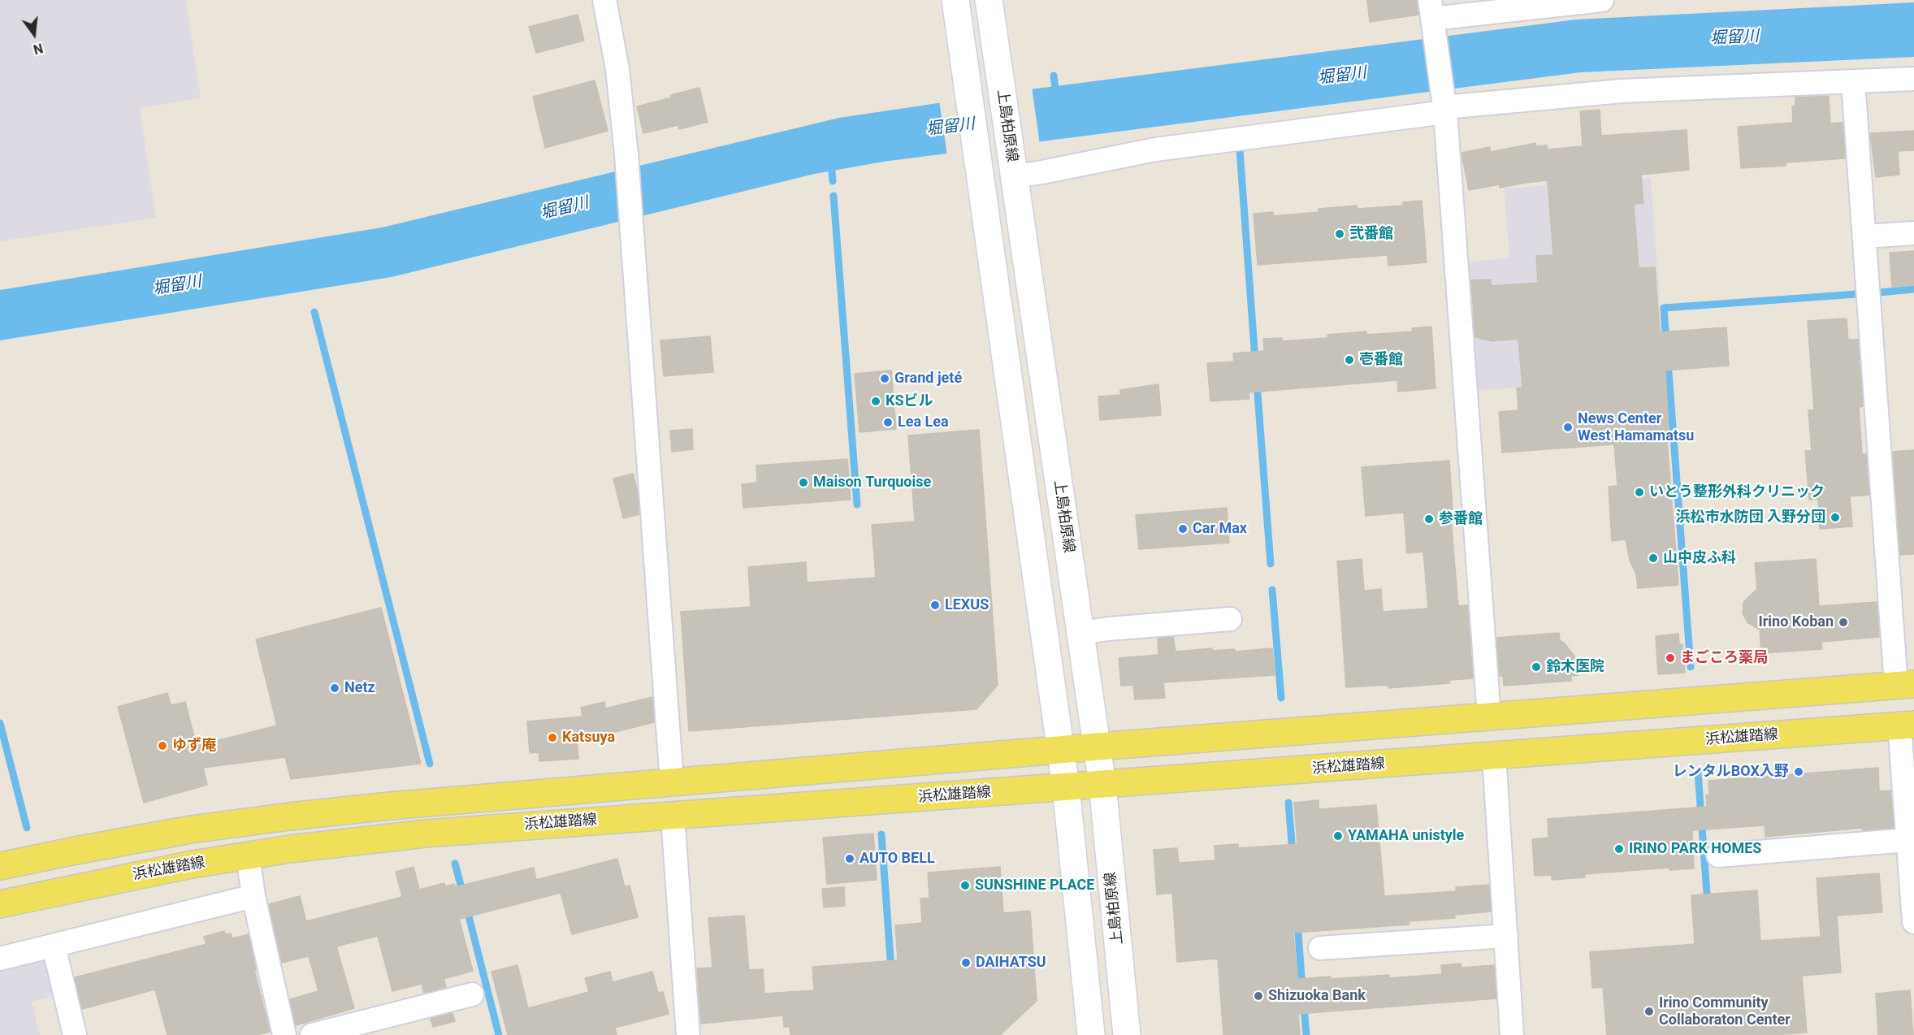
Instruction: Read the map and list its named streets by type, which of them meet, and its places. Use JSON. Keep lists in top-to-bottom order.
{
  "streets": {
    "main road": ["浜松雄踏線"],
    "street": ["上島柏原線"]
  },
  "crossings": [
    ["上島柏原線", "浜松雄踏線"]
  ],
  "water": ["堀留川"],
  "places": [
    "弐番館",
    "壱番館",
    "Grand jeté",
    "KSビル",
    "Lea Lea",
    "News Center West Hamamatsu",
    "Maison Turquoise",
    "いとう整形外科クリニック",
    "浜松市水防団 入野分団",
    "参番館",
    "Car Max",
    "山中皮ふ科",
    "LEXUS",
    "Irino Koban",
    "まごころ薬局",
    "鈴木医院",
    "Netz",
    "Katsuya",
    "ゆず庵",
    "レンタルBOX入野",
    "YAMAHA unistyle",
    "IRINO PARK HOMES",
    "AUTO BELL",
    "SUNSHINE PLACE",
    "DAIHATSU",
    "Shizuoka Bank",
    "Irino Community Collaboraton Center"
  ],
  "north": "bottom"
}
